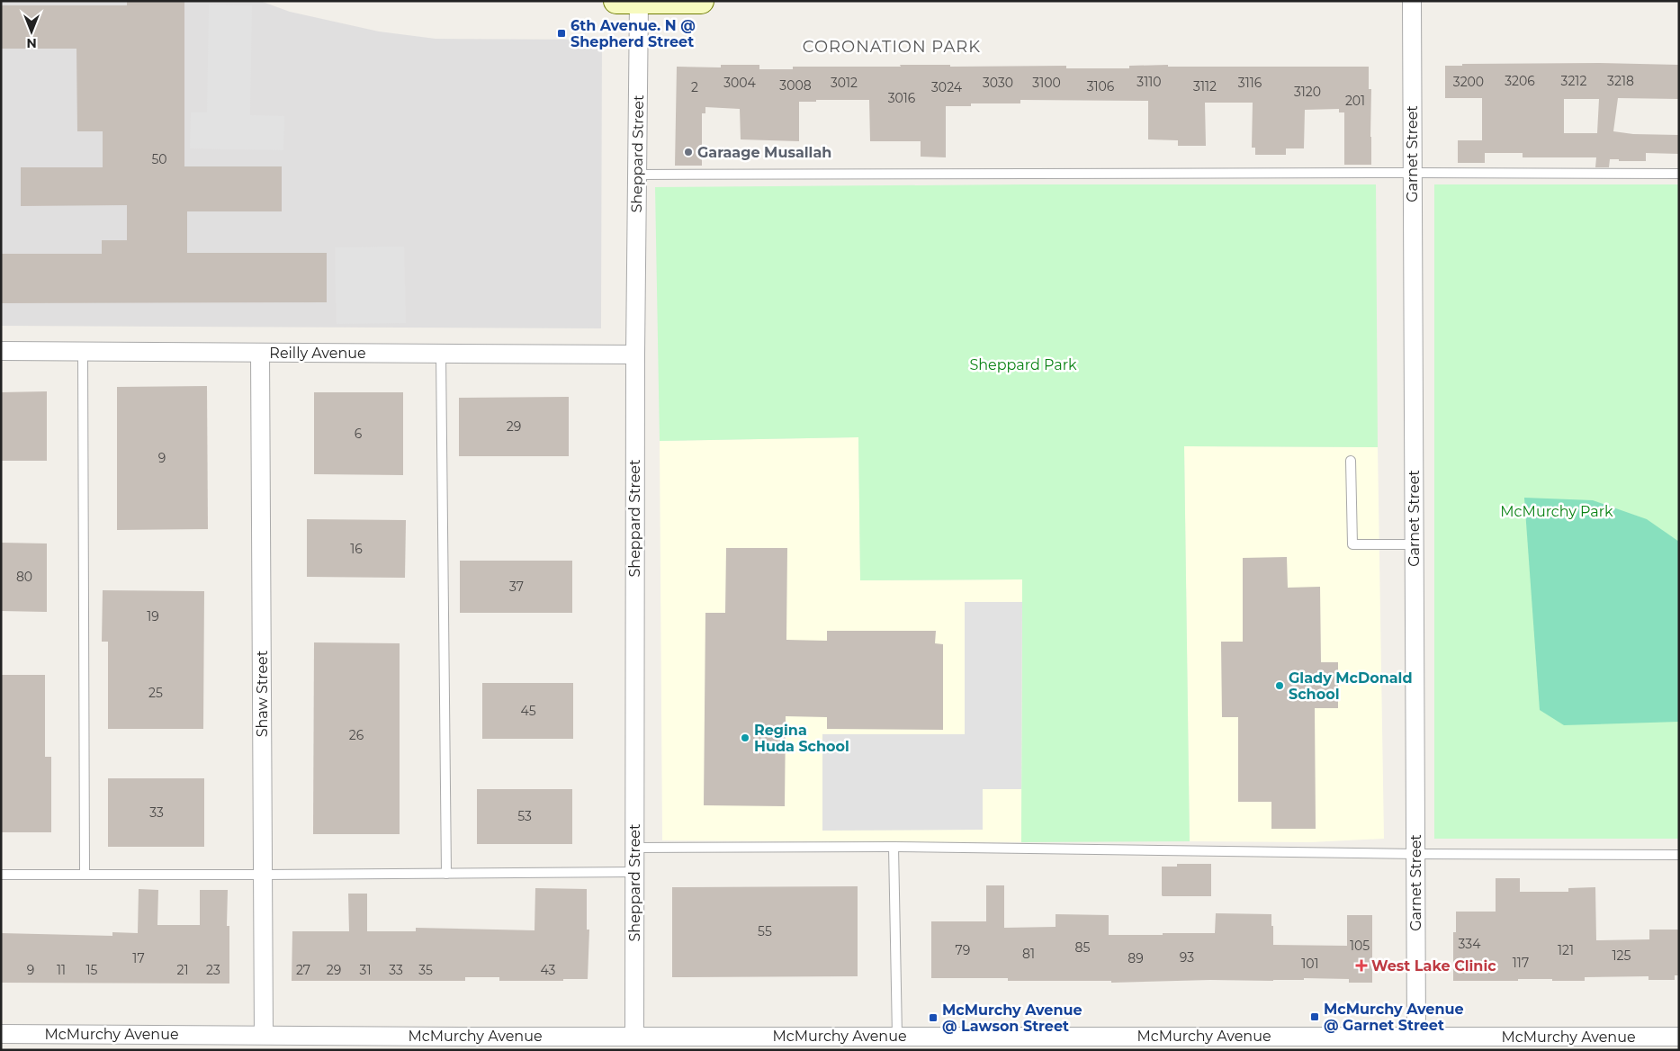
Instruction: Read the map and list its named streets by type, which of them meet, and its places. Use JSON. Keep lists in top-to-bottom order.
{
  "streets": {
    "street": [
      "Sheppard Street",
      "Garnet Street",
      "Reilly Avenue",
      "Shaw Street",
      "McMurchy Avenue"
    ]
  },
  "crossings": [
    ["Sheppard Street", "Reilly Avenue"],
    ["Sheppard Street", "McMurchy Avenue"],
    ["Garnet Street", "McMurchy Avenue"],
    ["Reilly Avenue", "Shaw Street"],
    ["Shaw Street", "McMurchy Avenue"]
  ],
  "districts": ["CORONATION PARK"],
  "parks": ["Sheppard Park", "McMurchy Park"],
  "places": {
    "transit": ["6th Avenue. N @ Shepherd Street", "McMurchy Avenue @ Garnet Street", "McMurchy Avenue @ Lawson Street"],
    "other": ["Garaage Musallah", "Glady McDonald School", "Regina Huda School"],
    "health": ["West Lake Clinic"]
  },
  "house_numbers": [
    "3206",
    "3212",
    "3218",
    "3110",
    "3200",
    "3004",
    "3012",
    "3030",
    "3100",
    "3116",
    "3008",
    "3106",
    "3112",
    "2",
    "3024",
    "3120",
    "3016",
    "201",
    "50",
    "29",
    "6",
    "9",
    "16",
    "80",
    "37",
    "19",
    "25",
    "45",
    "26",
    "33",
    "53",
    "55",
    "334",
    "105",
    "85",
    "79",
    "121",
    "81",
    "125",
    "93",
    "17",
    "89",
    "117",
    "101",
    "9",
    "11",
    "15",
    "21",
    "23",
    "27",
    "29",
    "31",
    "33",
    "35",
    "43"
  ],
  "north": "bottom"
}
